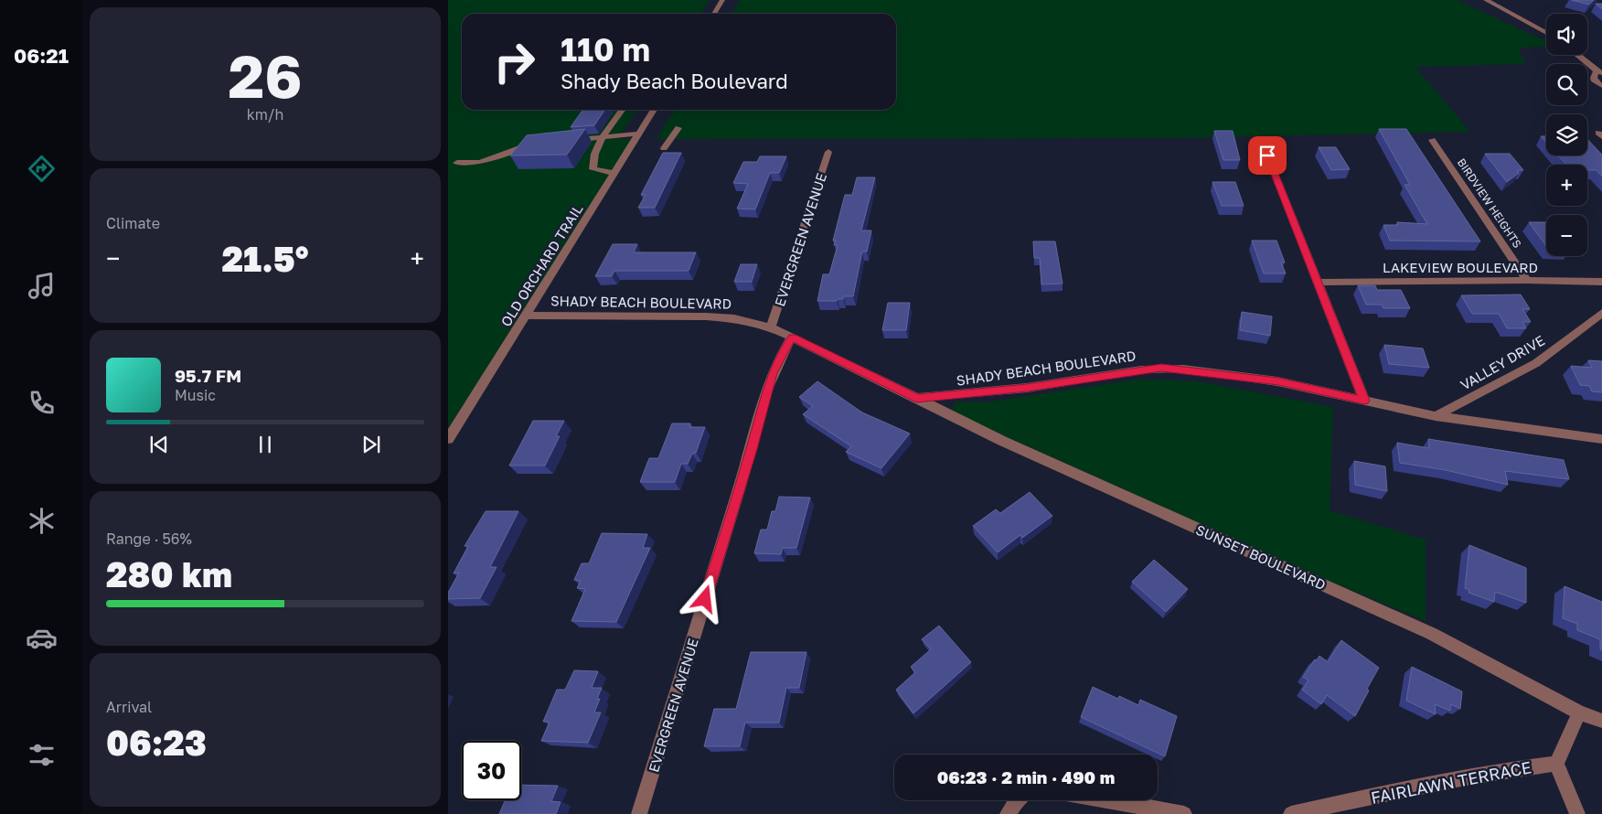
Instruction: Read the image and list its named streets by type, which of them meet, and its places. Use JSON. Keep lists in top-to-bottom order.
{
  "streets": {
    "street": [
      "BIRDVIEW HEIGHTS",
      "EVERGREEN AVENUE",
      "OLD ORCHARD TRAIL",
      "LAKEVIEW BOULEVARD",
      "SHADY BEACH BOULEVARD",
      "VALLEY DRIVE",
      "SUNSET BOULEVARD",
      "FAIRLAWN TERRACE"
    ]
  },
  "crossings": [
    ["BIRDVIEW HEIGHTS", "LAKEVIEW BOULEVARD"],
    ["EVERGREEN AVENUE", "SHADY BEACH BOULEVARD"],
    ["OLD ORCHARD TRAIL", "SHADY BEACH BOULEVARD"],
    ["SHADY BEACH BOULEVARD", "VALLEY DRIVE"],
    ["SHADY BEACH BOULEVARD", "SUNSET BOULEVARD"]
  ],
  "page": {
    "tabs": "06:21",
    "tile": [
      ["26", "km/h"],
      "Climate",
      ["Range · 56%", "280 km"],
      ["Arrival", "06:23"]
    ],
    "map_buttons": ["+", "−"],
    "turn": ["110 m", "Shady Beach Boulevard"],
    "heat": ["−", "21.5°", "+"],
    "song": ["95.7 FM", "Music"],
    "limit": "30",
    "trip": "06:23 · 2 min · 490 m"
  }
}
